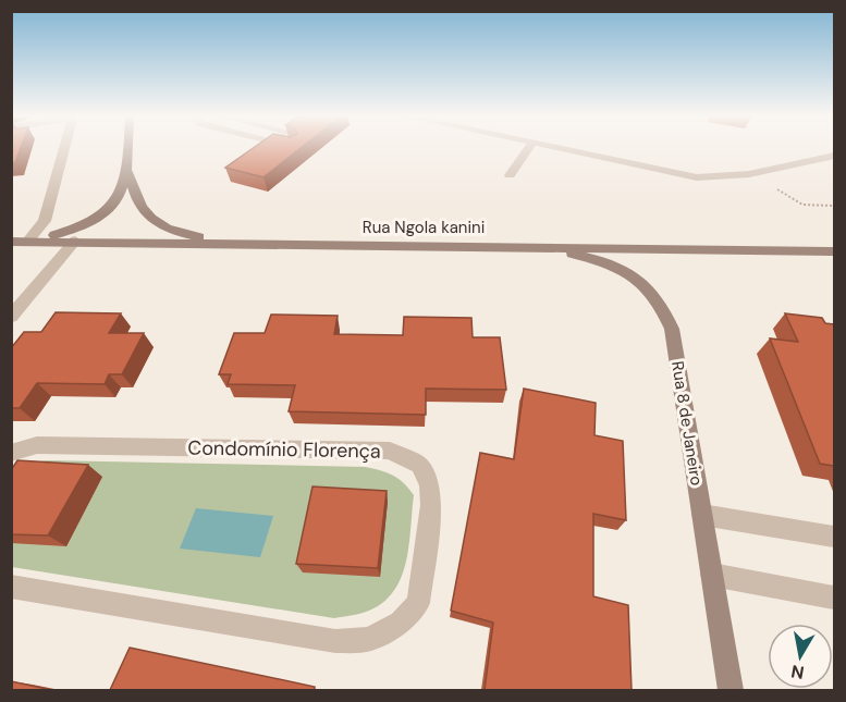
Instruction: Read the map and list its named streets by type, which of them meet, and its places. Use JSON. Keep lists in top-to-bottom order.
{
  "streets": {
    "street": ["Rua Ngola kanini", "Rua 8 de Janeiro", "Condomínio Florença"]
  },
  "crossings": [
    ["Rua Ngola kanini", "Rua 8 de Janeiro"]
  ],
  "north": "bottom"
}
